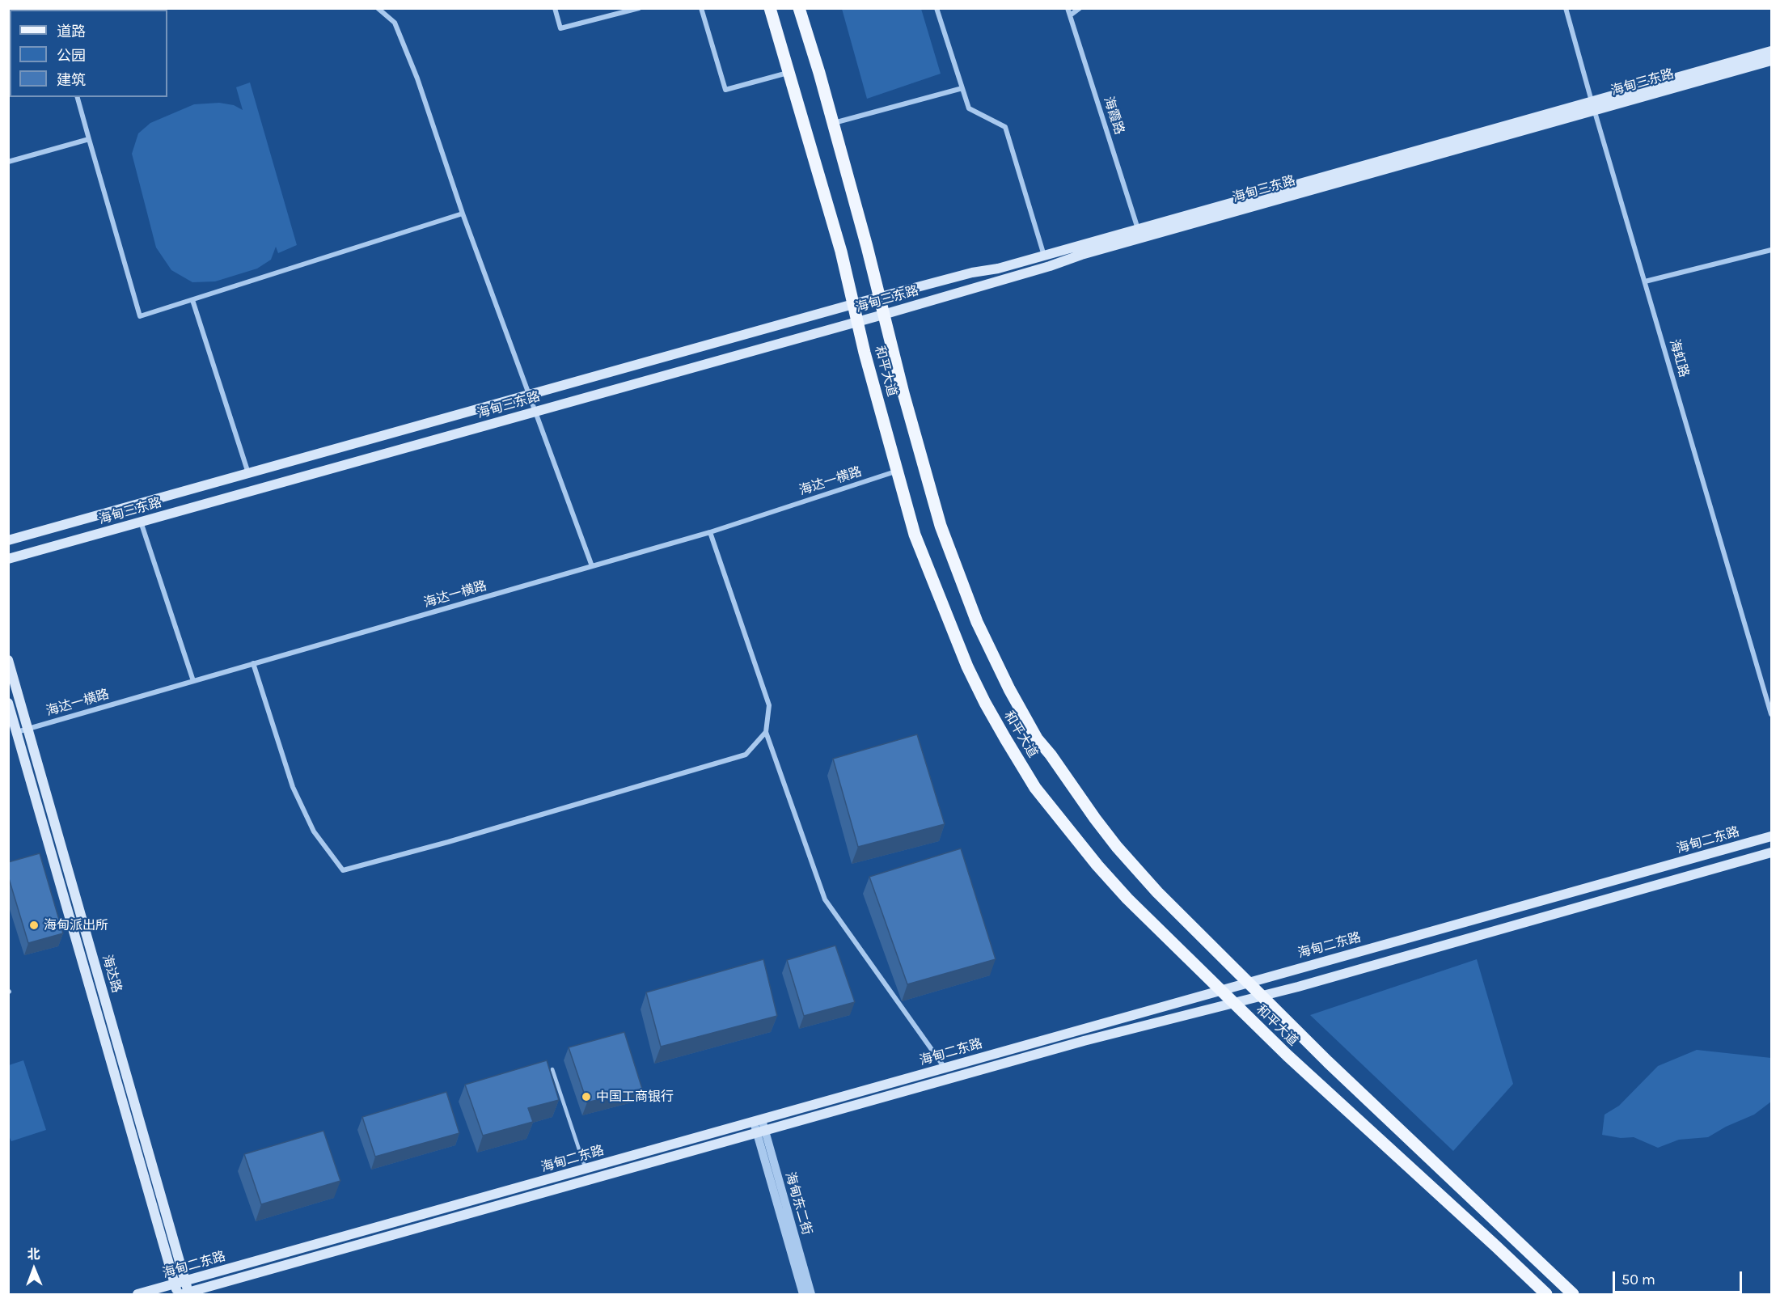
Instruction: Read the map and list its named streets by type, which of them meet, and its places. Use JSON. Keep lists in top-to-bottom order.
{
  "streets": {
    "main road": [
      "海甸三东路",
      "和平大道",
      "海甸二东路",
      "海达路"
    ],
    "street": [
      "海霞路",
      "海虹路",
      "海达一横路",
      "海甸东二街"
    ]
  },
  "crossings": [
    ["海甸三东路", "海虹路"],
    ["海甸三东路", "和平大道"],
    ["和平大道", "海达一横路"],
    ["和平大道", "海甸二东路"],
    ["海达一横路", "海达路"],
    ["海甸二东路", "海达路"],
    ["海甸二东路", "海甸东二街"]
  ],
  "places": ["海甸派出所", "中国工商银行"],
  "legend": ["道路", "公园", "建筑"],
  "scale_bar": "50 m",
  "north": "top"
}
